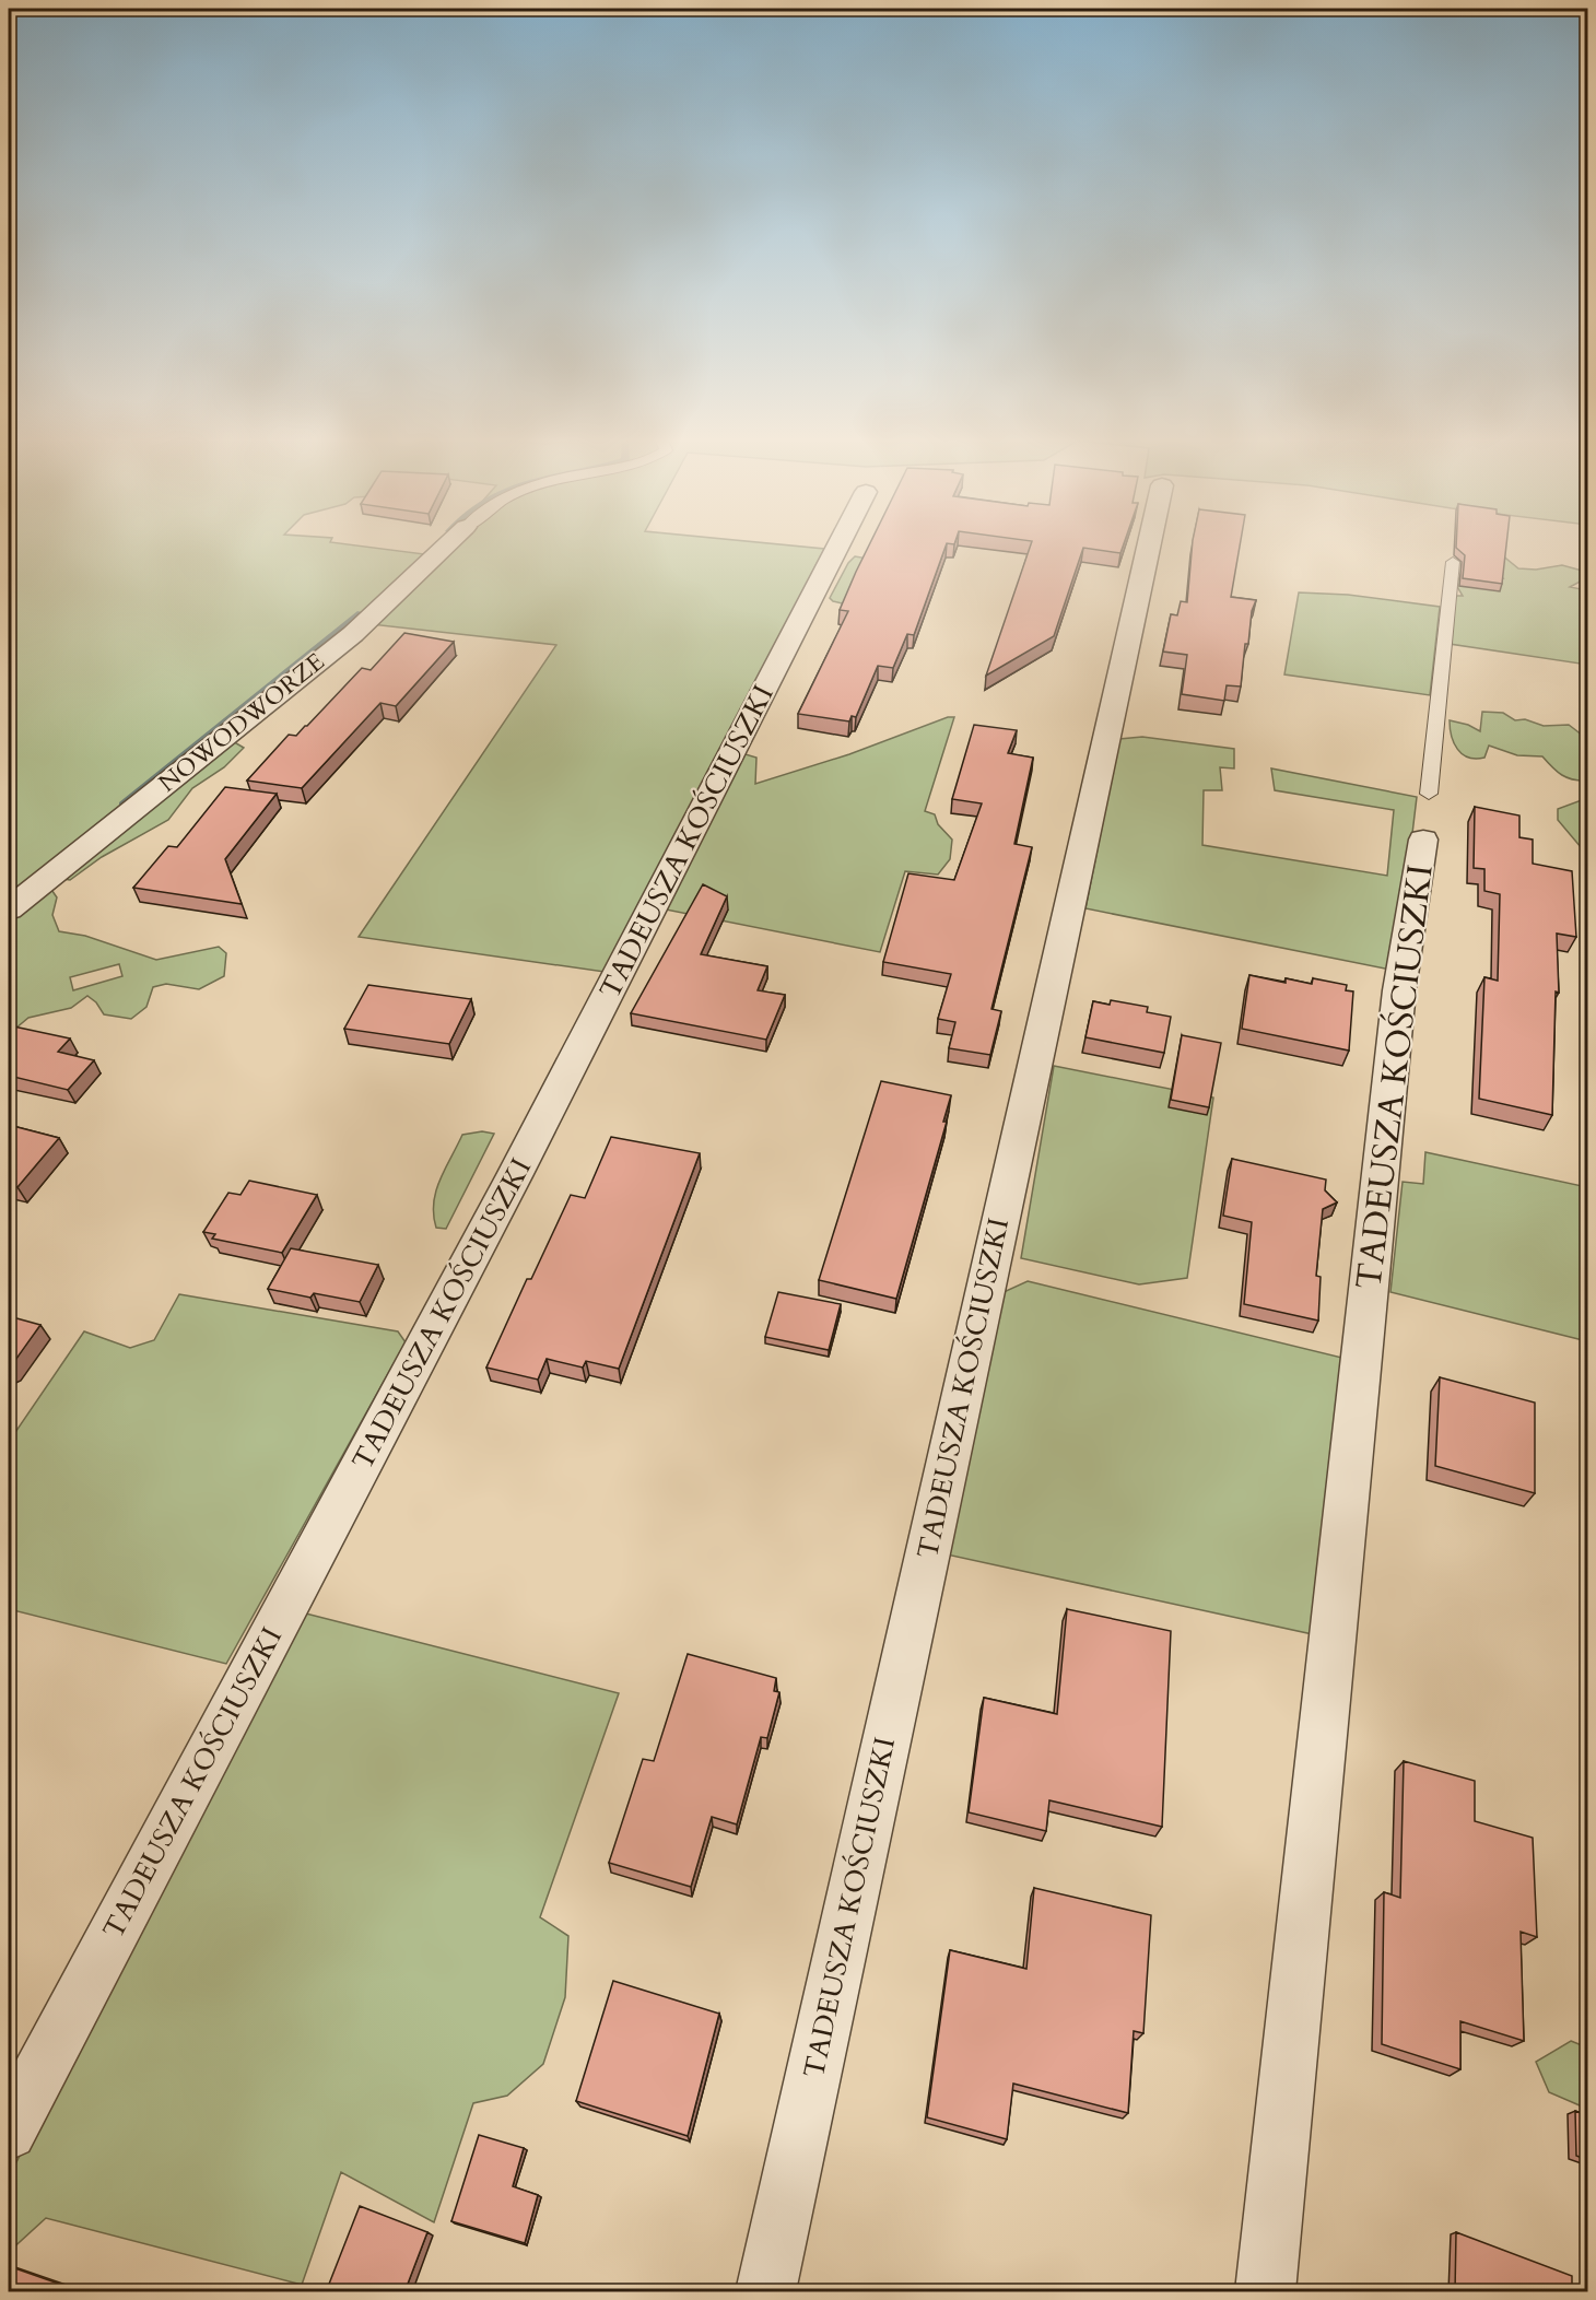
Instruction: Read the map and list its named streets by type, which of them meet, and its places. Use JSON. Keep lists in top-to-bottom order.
{
  "streets": {
    "street": ["NOWODWORZE", "TADEUSZA KOŚCIUSZKI"]
  }
}
